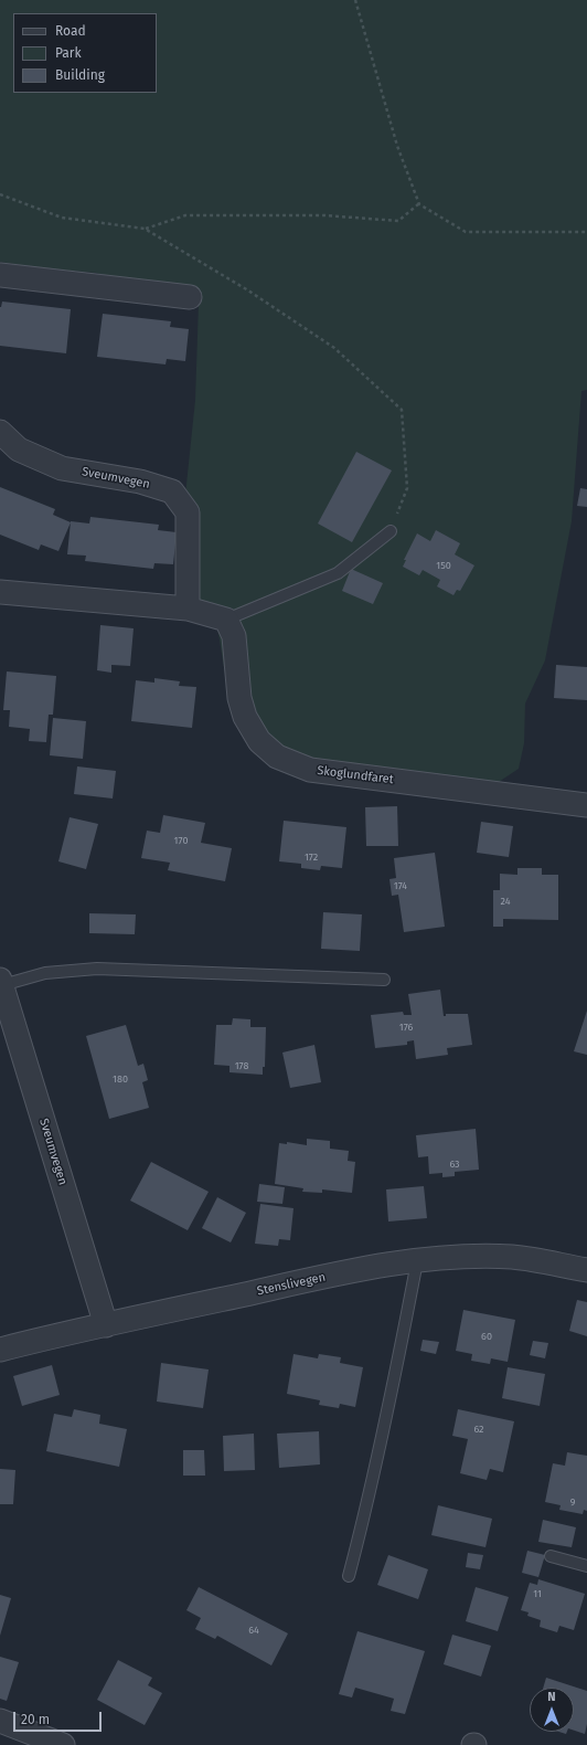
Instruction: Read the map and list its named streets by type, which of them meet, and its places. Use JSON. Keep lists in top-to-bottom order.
{
  "streets": {
    "street": ["Sveumvegen", "Skoglundfaret", "Stenslivegen"]
  },
  "crossings": [
    ["Sveumvegen", "Stenslivegen"]
  ],
  "house_numbers": [
    "150",
    "170",
    "172",
    "174",
    "24",
    "176",
    "178",
    "180",
    "63",
    "60",
    "62",
    "9",
    "11",
    "64"
  ],
  "legend": ["Road", "Park", "Building"],
  "scale_bar": "20 m",
  "north": "top"
}
